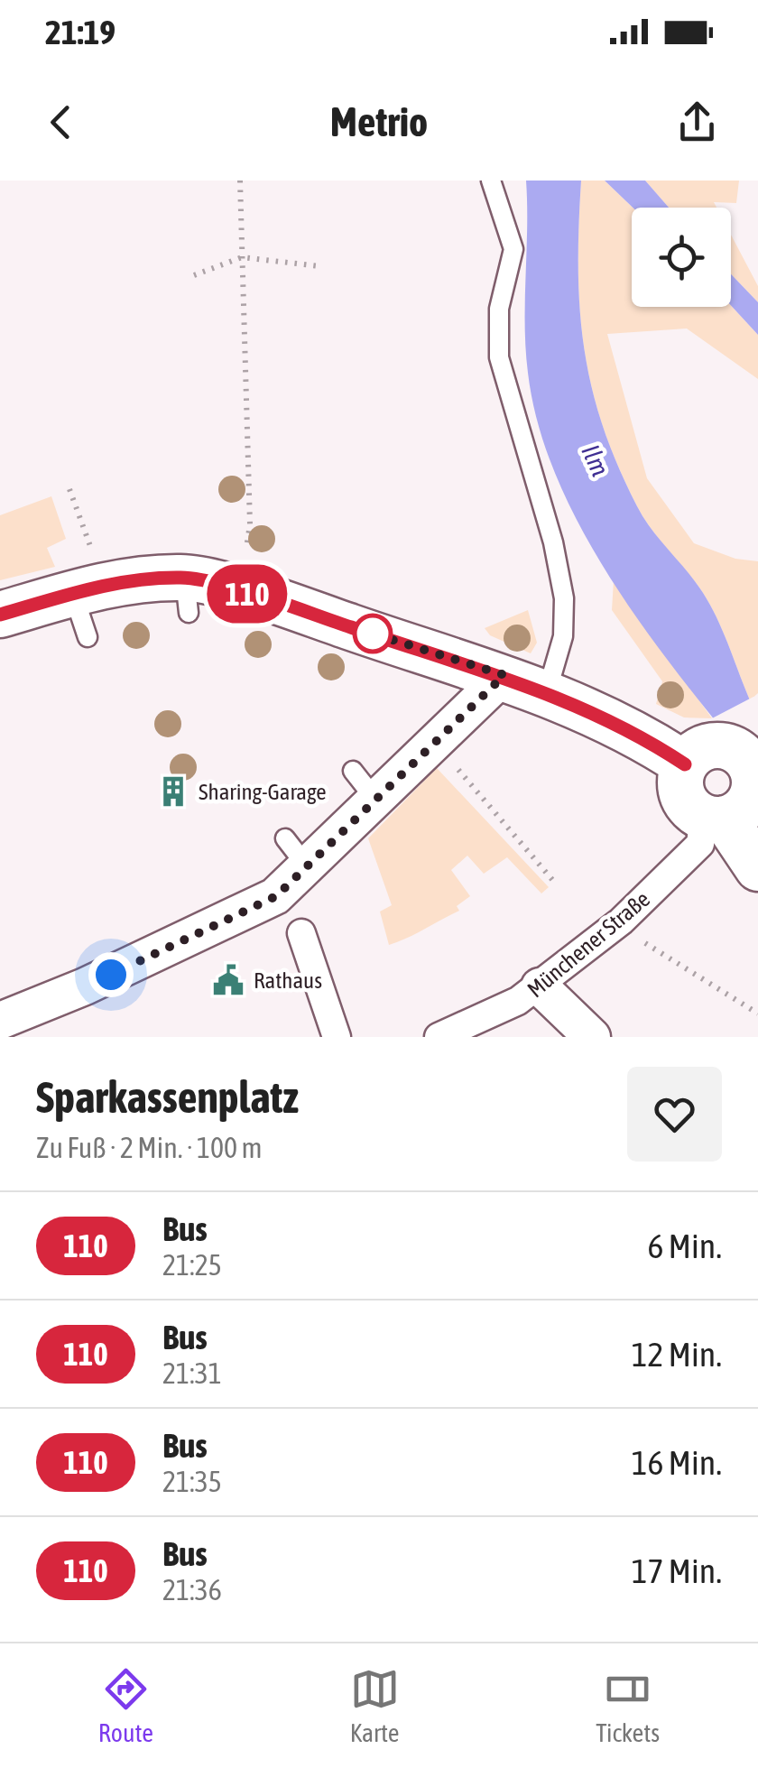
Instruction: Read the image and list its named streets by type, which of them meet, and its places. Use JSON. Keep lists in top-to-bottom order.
{
  "streets": {
    "street": ["Münchener Straße"]
  },
  "water": ["Ilm"],
  "places": {
    "building": ["Sharing-Garage"],
    "public building": ["Rathaus"]
  },
  "lines": ["bus line 110"],
  "page": {
    "status": "21:19",
    "header": "Metrio",
    "on_map": "110",
    "heading": ["Sparkassenplatz", "Zu Fuß · 2 Min. · 100 m"],
    "list": [
      {
        "mark": "110",
        "name": "Bus",
        "note": "21:25",
        "value": "6 Min."
      },
      {
        "mark": "110",
        "name": "Bus",
        "note": "21:31",
        "value": "12 Min."
      },
      {
        "mark": "110",
        "name": "Bus",
        "note": "21:35",
        "value": "16 Min."
      },
      {
        "mark": "110",
        "name": "Bus",
        "note": "21:36",
        "value": "17 Min."
      }
    ],
    "tabs": ["Route", "Karte", "Tickets"]
  }
}
